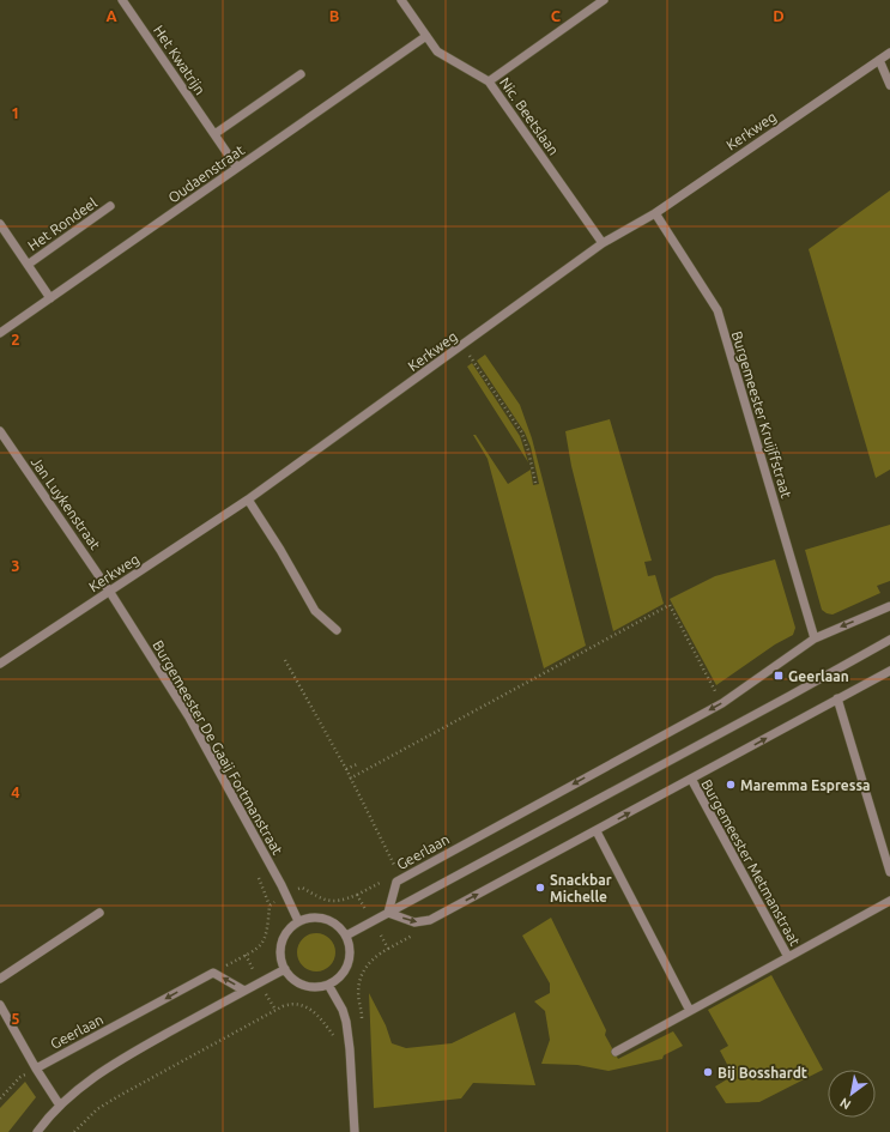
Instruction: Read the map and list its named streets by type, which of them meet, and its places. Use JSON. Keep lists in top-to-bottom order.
{
  "streets": {
    "street": [
      "Het Kwatrijn",
      "Nic. Beetslaan",
      "Kerkweg",
      "Oudaenstraat",
      "Het Rondeel",
      "Burgemeester Kruijffstraat",
      "Jan Luykenstraat",
      "Burgemeester De Gaaij Fortmanstraat",
      "Geerlaan",
      "Burgemeester Metmanstraat"
    ]
  },
  "crossings": [
    ["Het Kwatrijn", "Oudaenstraat"],
    ["Nic. Beetslaan", "Kerkweg"],
    ["Nic. Beetslaan", "Oudaenstraat"],
    ["Kerkweg", "Burgemeester Kruijffstraat"],
    ["Kerkweg", "Jan Luykenstraat"],
    ["Kerkweg", "Burgemeester De Gaaij Fortmanstraat"],
    ["Oudaenstraat", "Het Rondeel"],
    ["Burgemeester Kruijffstraat", "Geerlaan"],
    ["Jan Luykenstraat", "Burgemeester De Gaaij Fortmanstraat"]
  ],
  "places": {
    "transit": ["Geerlaan"],
    "other": ["Maremma Espressa", "Snackbar Michelle", "Bij Bosshardt"]
  },
  "north": "bottom left",
  "grid": {
    "columns": [
      "A",
      "B",
      "C",
      "D"
    ],
    "rows": [
      "1",
      "2",
      "3",
      "4",
      "5"
    ]
  }
}
